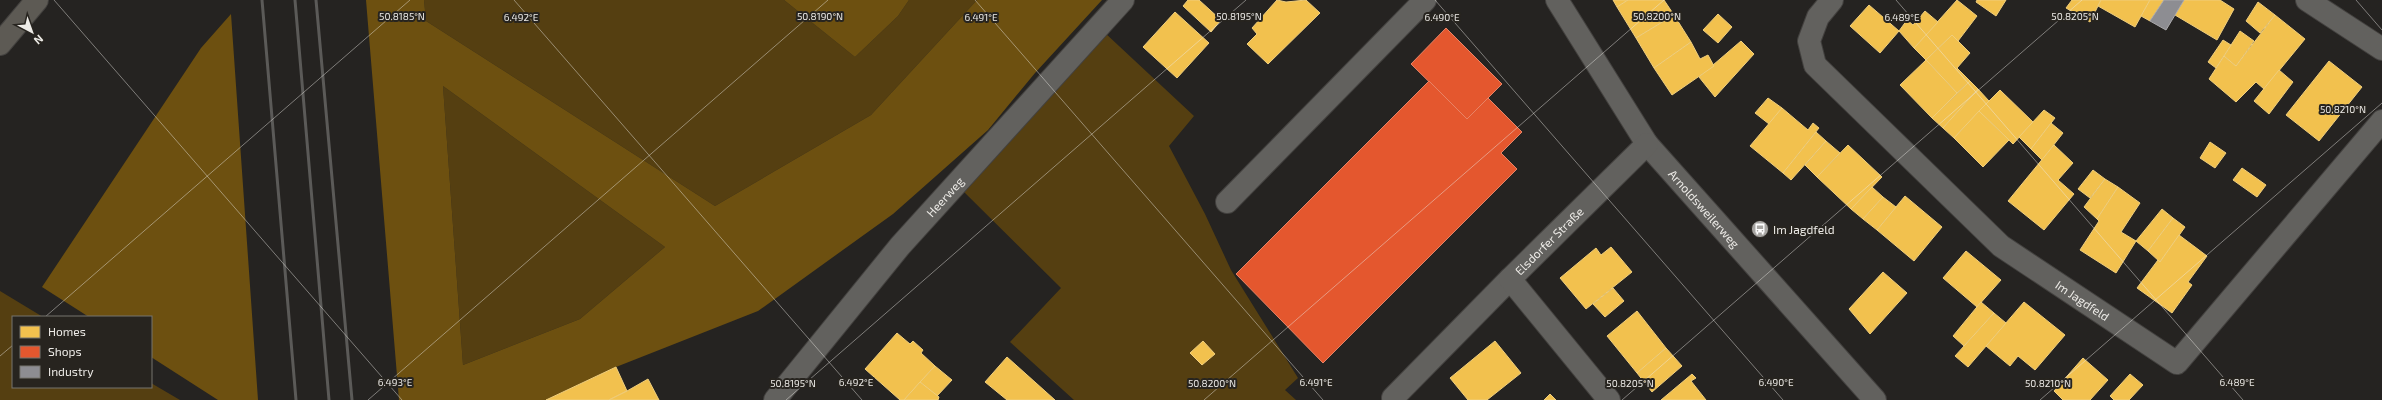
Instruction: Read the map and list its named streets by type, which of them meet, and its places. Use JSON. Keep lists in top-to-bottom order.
{
  "streets": {
    "street": [
      "Heerweg",
      "Arnoldsweilerweg",
      "Elsdorfer Straße",
      "Im Jagdfeld"
    ]
  },
  "crossings": [
    ["Arnoldsweilerweg", "Elsdorfer Straße"]
  ],
  "places": {
    "bus stop": ["Im Jagdfeld"]
  },
  "legend": ["Homes", "Shops", "Industry"],
  "north": "bottom right",
  "coordinates": [
    "50.8185°N",
    "50.8190°N",
    "50.8195°N",
    "50.8200°N",
    "50.8205°N",
    "6.490°E",
    "6.489°E",
    "6.492°E",
    "6.491°E",
    "50.8210°N",
    "6.493°E"
  ]
}
